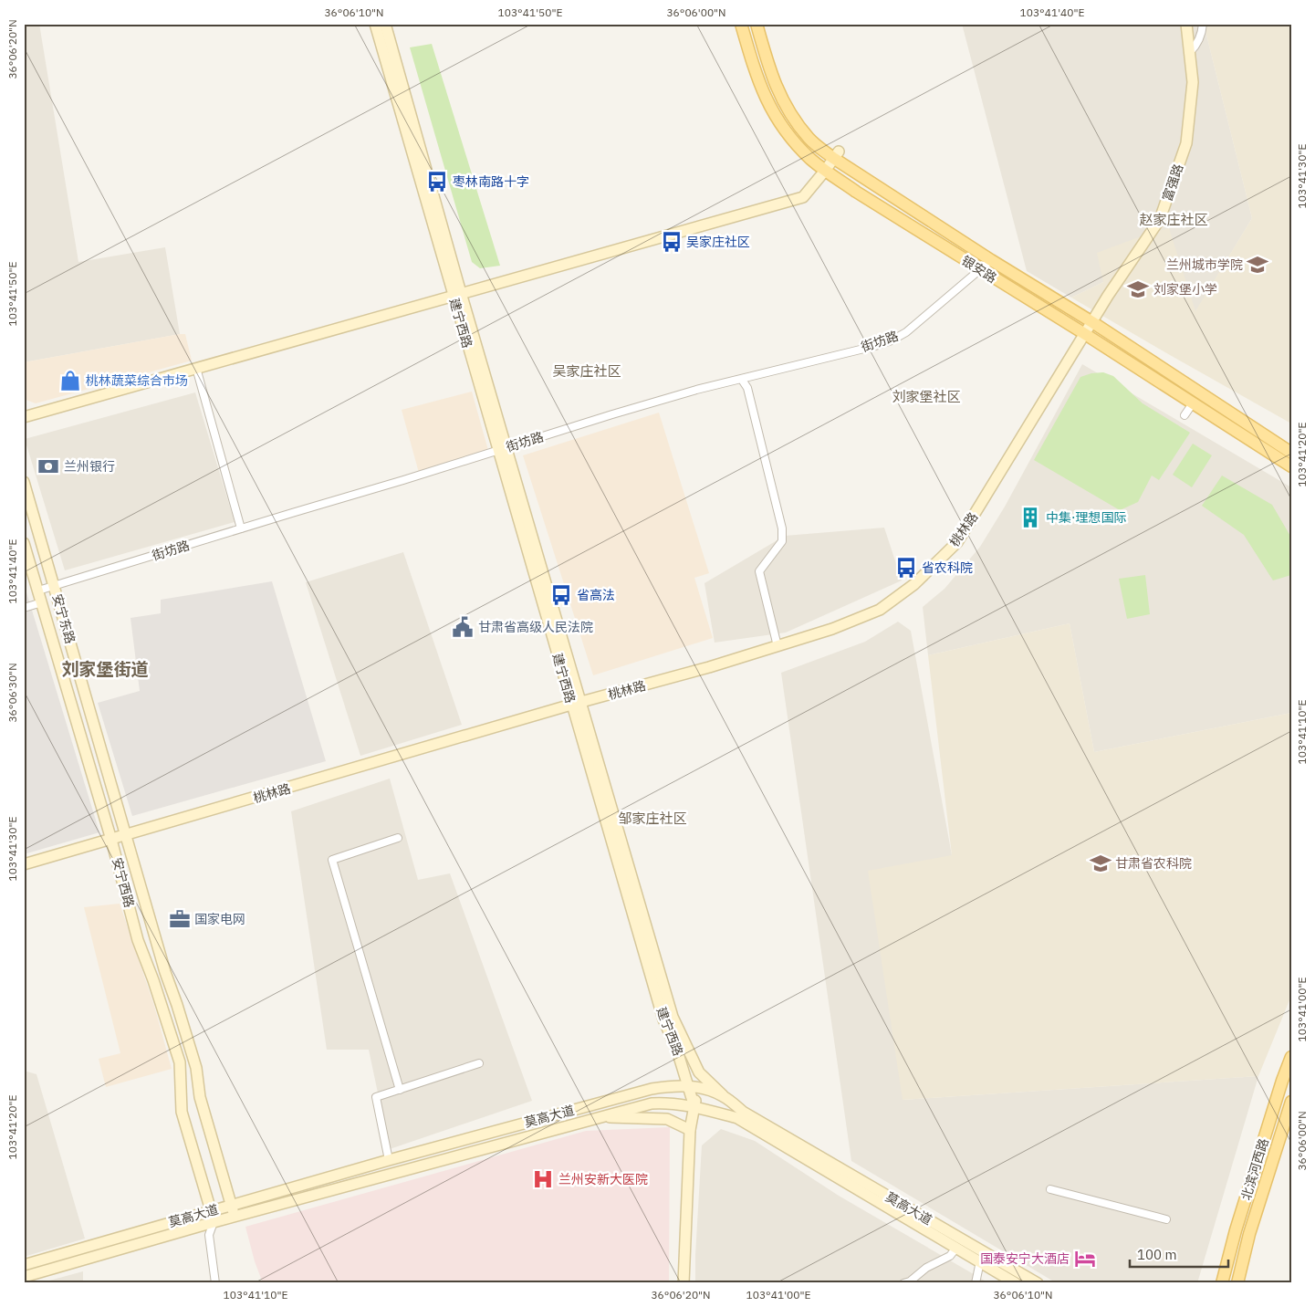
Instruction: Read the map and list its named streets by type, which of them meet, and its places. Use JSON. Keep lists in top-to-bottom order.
{
  "streets": {
    "main road": [
      "富强路",
      "银安路",
      "建宁西路",
      "桃林路",
      "安宁东路",
      "安宁西路",
      "莫高大道",
      "北滨河西路"
    ],
    "street": ["街坊路"]
  },
  "crossings": [
    ["富强路", "银安路"],
    ["富强路", "桃林路"],
    ["银安路", "街坊路"],
    ["银安路", "桃林路"],
    ["建宁西路", "街坊路"],
    ["建宁西路", "桃林路"],
    ["建宁西路", "莫高大道"],
    ["街坊路", "安宁东路"],
    ["街坊路", "安宁西路"],
    ["桃林路", "安宁东路"],
    ["桃林路", "安宁西路"],
    ["安宁东路", "安宁西路"],
    ["安宁西路", "莫高大道"]
  ],
  "districts": [
    "赵家庄社区",
    "吴家庄社区",
    "刘家堡社区",
    "刘家堡街道",
    "邹家庄社区"
  ],
  "places": {
    "bus stop": [
      "枣林南路十字",
      "吴家庄社区",
      "省农科院",
      "省高法"
    ],
    "school or university": ["兰州城市学院", "刘家堡小学", "甘肃省农科院"],
    "shop": ["桃林蔬菜综合市场"],
    "bank": ["兰州银行"],
    "building": ["中集·理想国际"],
    "public building": ["甘肃省高级人民法院"],
    "office": ["国家电网"],
    "hospital": ["兰州安新大医院"],
    "hotel": ["国泰安宁大酒店"]
  },
  "scale_bar": "100 m",
  "coordinates": [
    "36°06'10\"N",
    "103°41'50\"E",
    "36°06'00\"N",
    "103°41'40\"E",
    "36°06'20\"N",
    "103°41'30\"E",
    "103°41'20\"E",
    "36°06'30\"N",
    "103°41'10\"E",
    "103°41'00\"E"
  ]
}
